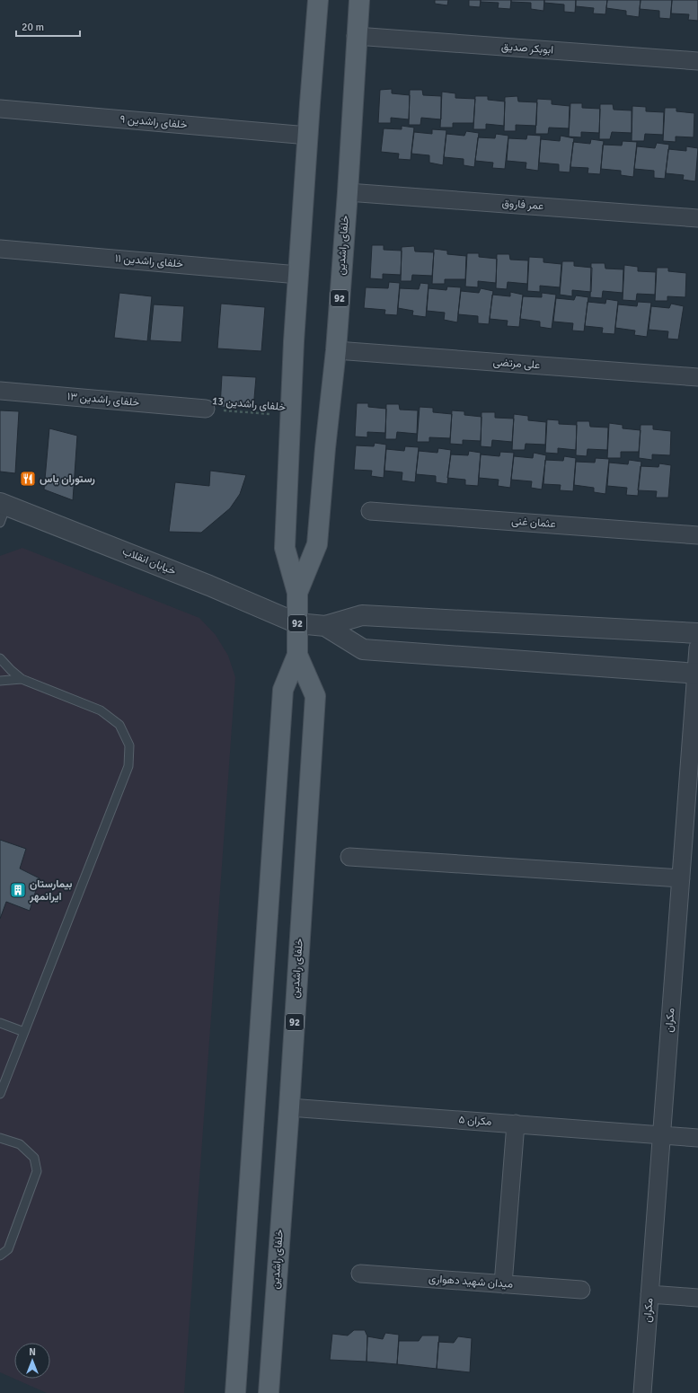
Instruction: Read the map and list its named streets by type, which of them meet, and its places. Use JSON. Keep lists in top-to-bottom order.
{
  "streets": {
    "main road": ["خلفای راشدین", "92"],
    "street": [
      "ابوبکر صدیق",
      "خلفای راشدین ۹",
      "عمر فاروق",
      "خلفای راشدین ۱۱",
      "علی مرتضی",
      "خلفای راشدین ۱۳",
      "عثمان غنی",
      "خیابان انقلاب",
      "مکران",
      "مکران ۵",
      "میدان شهید دهواری"
    ],
    "path": ["خلفای راشدین 13"]
  },
  "crossings": [
    ["ابوبکر صدیق", "خلفای راشدین"],
    ["خلفای راشدین ۹", "خلفای راشدین"],
    ["عمر فاروق", "خلفای راشدین"],
    ["خلفای راشدین", "خلفای راشدین ۱۱"],
    ["خلفای راشدین", "علی مرتضی"],
    ["خلفای راشدین", "خلفای راشدین 13"],
    ["خلفای راشدین", "خیابان انقلاب"],
    ["خلفای راشدین", "مکران ۵"],
    ["خلفای راشدین ۱۳", "خلفای راشدین 13"],
    ["مکران", "مکران ۵"]
  ],
  "places": {
    "restaurant": ["رستوران یاس"],
    "building": ["بیمارستان ایرانمهر"]
  },
  "scale_bar": "20 m",
  "north": "top"
}
